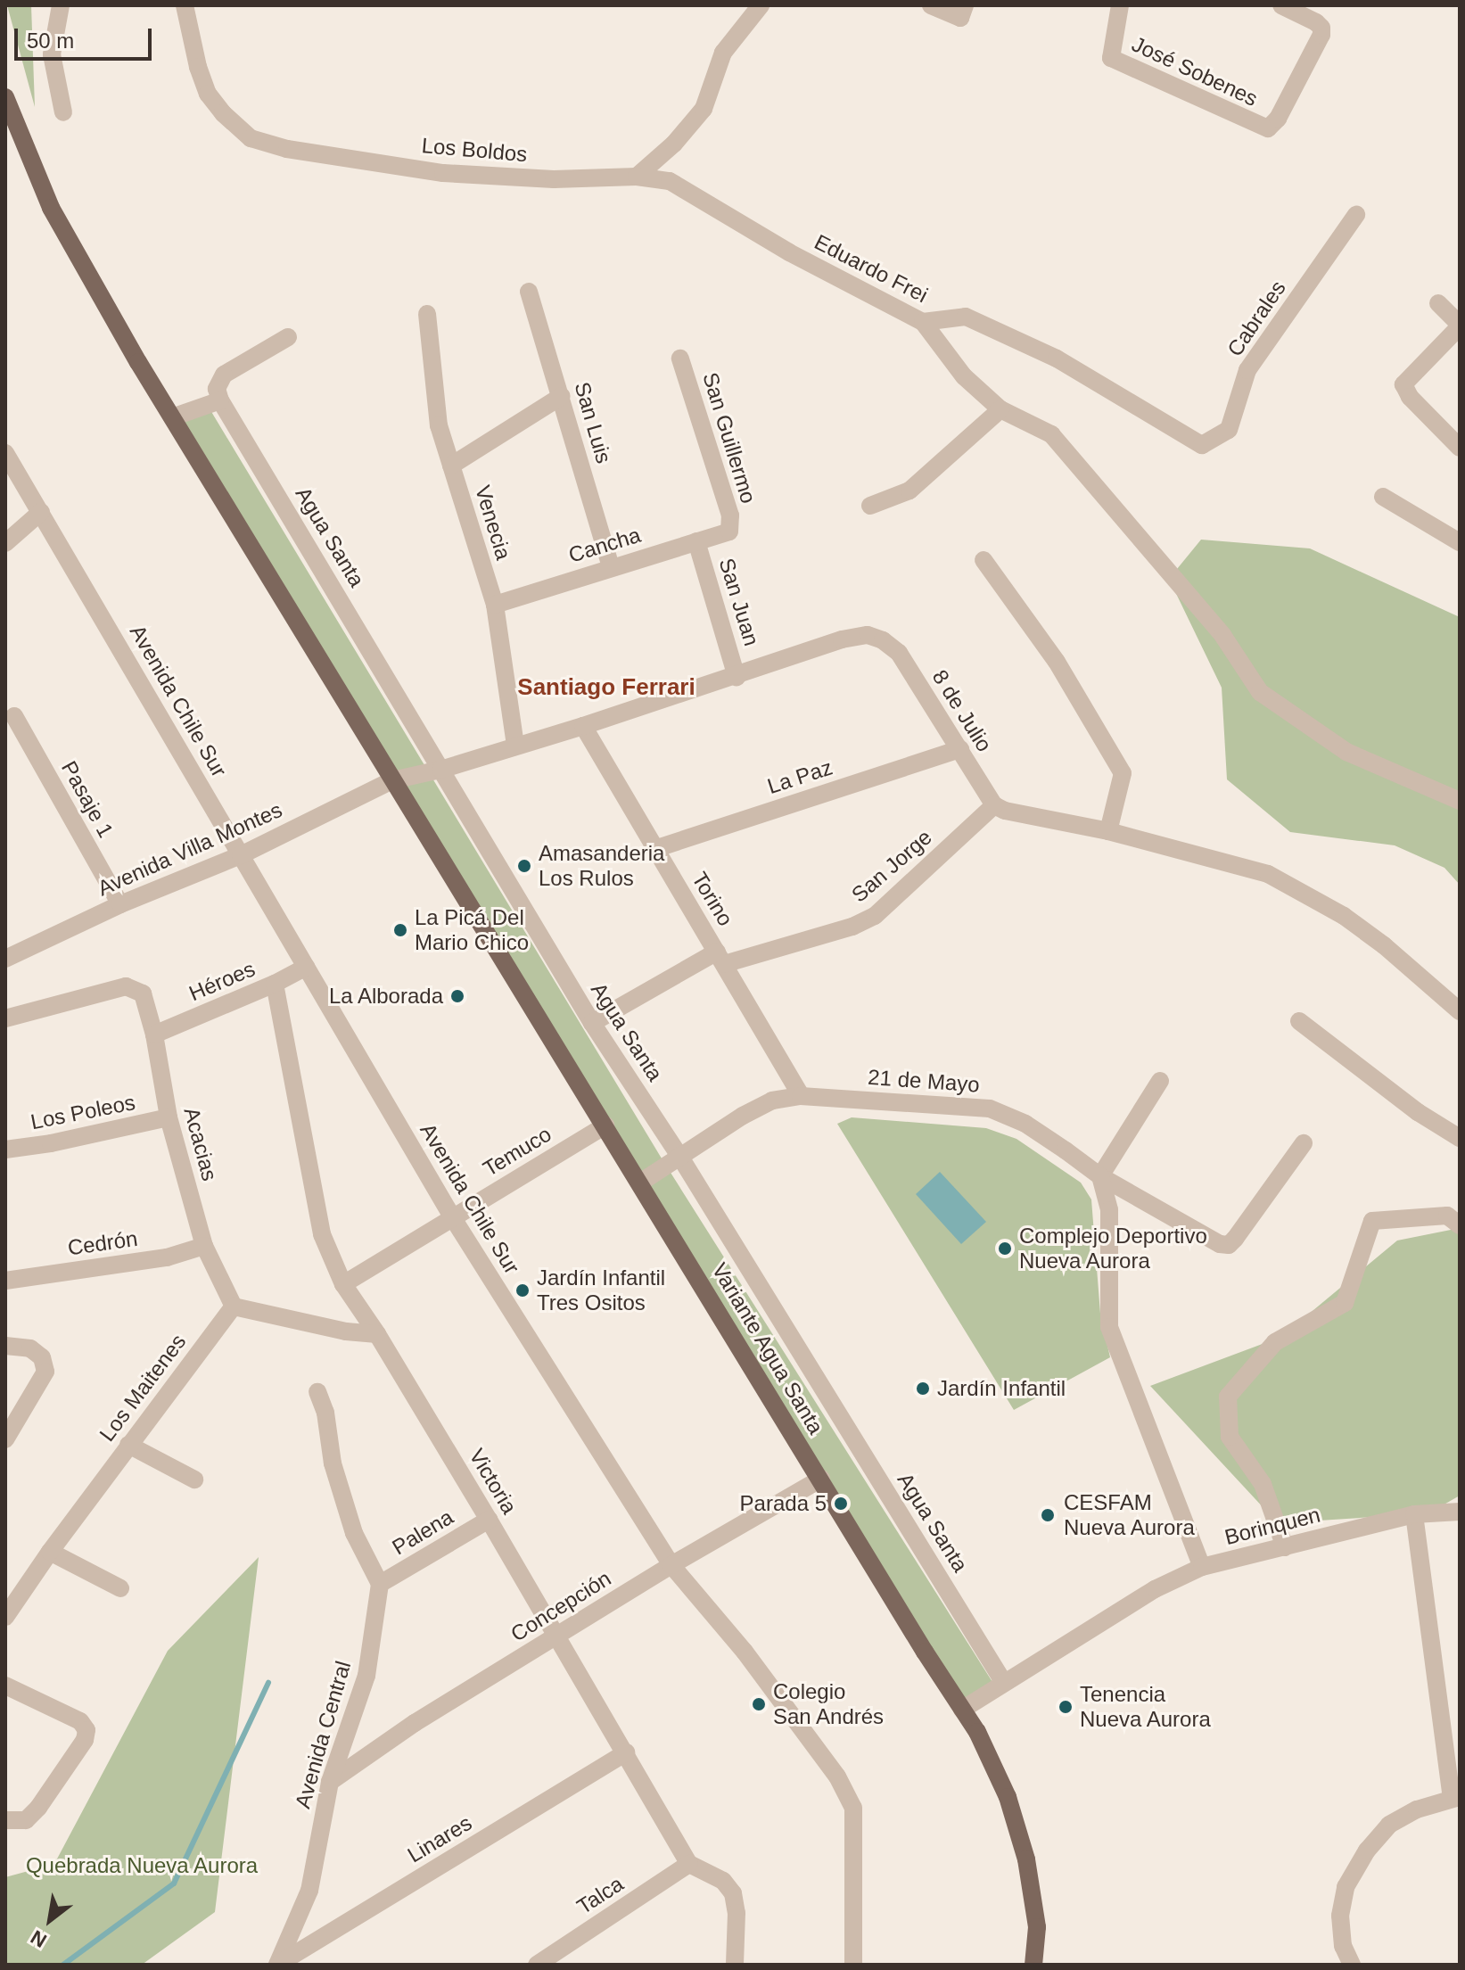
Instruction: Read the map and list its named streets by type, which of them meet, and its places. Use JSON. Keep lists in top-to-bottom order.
{
  "streets": {
    "main road": ["Variante Agua Santa"],
    "street": [
      "José Sobenes",
      "Los Boldos",
      "Eduardo Frei",
      "Cabrales",
      "San Luis",
      "San Guillermo",
      "Venecia",
      "Agua Santa",
      "Cancha",
      "San Juan",
      "Avenida Chile Sur",
      "8 de Julio",
      "La Paz",
      "Pasaje 1",
      "Avenida Villa Montes",
      "San Jorge",
      "Torino",
      "Héroes",
      "21 de Mayo",
      "Los Poleos",
      "Acacias",
      "Temuco",
      "Cedrón",
      "Los Maitenes",
      "Victoria",
      "Borinquen",
      "Palena",
      "Concepción",
      "Avenida Central",
      "Linares",
      "Talca"
    ]
  },
  "crossings": [
    ["Los Boldos", "Eduardo Frei"],
    ["Eduardo Frei", "Cabrales"],
    ["San Luis", "Cancha"],
    ["San Guillermo", "Cancha"],
    ["Venecia", "Cancha"],
    ["Venecia", "8 de Julio"],
    ["Agua Santa", "8 de Julio"],
    ["Agua Santa", "San Jorge"],
    ["Agua Santa", "21 de Mayo"],
    ["Agua Santa", "Borinquen"],
    ["Cancha", "San Juan"],
    ["San Juan", "8 de Julio"],
    ["Avenida Chile Sur", "Avenida Villa Montes"],
    ["Avenida Chile Sur", "Héroes"],
    ["Avenida Chile Sur", "Temuco"],
    ["Avenida Chile Sur", "Concepción"],
    ["8 de Julio", "La Paz"],
    ["8 de Julio", "Avenida Villa Montes"],
    ["8 de Julio", "San Jorge"],
    ["8 de Julio", "Torino"],
    ["8 de Julio", "Variante Agua Santa"],
    ["La Paz", "Torino"],
    ["Pasaje 1", "Avenida Villa Montes"],
    ["Avenida Villa Montes", "Variante Agua Santa"],
    ["San Jorge", "Torino"],
    ["Torino", "21 de Mayo"],
    ["Héroes", "Acacias"],
    ["Héroes", "Victoria"],
    ["21 de Mayo", "Variante Agua Santa"],
    ["Los Poleos", "Acacias"],
    ["Acacias", "Cedrón"],
    ["Acacias", "Los Maitenes"],
    ["Temuco", "Variante Agua Santa"],
    ["Temuco", "Victoria"],
    ["Variante Agua Santa", "Borinquen"],
    ["Variante Agua Santa", "Concepción"],
    ["Victoria", "Palena"],
    ["Victoria", "Concepción"],
    ["Victoria", "Linares"],
    ["Victoria", "Talca"],
    ["Palena", "Avenida Central"],
    ["Concepción", "Avenida Central"],
    ["Avenida Central", "Linares"]
  ],
  "districts": ["Santiago Ferrari"],
  "parks": ["Quebrada Nueva Aurora"],
  "places": [
    "Amasanderia Los Rulos",
    "La Picá Del Mario Chico",
    "La Alborada",
    "Complejo Deportivo Nueva Aurora",
    "Jardín Infantil Tres Ositos",
    "Jardín Infantil",
    "Parada 5",
    "CESFAM Nueva Aurora",
    "Colegio San Andrés",
    "Tenencia Nueva Aurora"
  ],
  "scale_bar": "50 m",
  "north": "bottom left"
}
